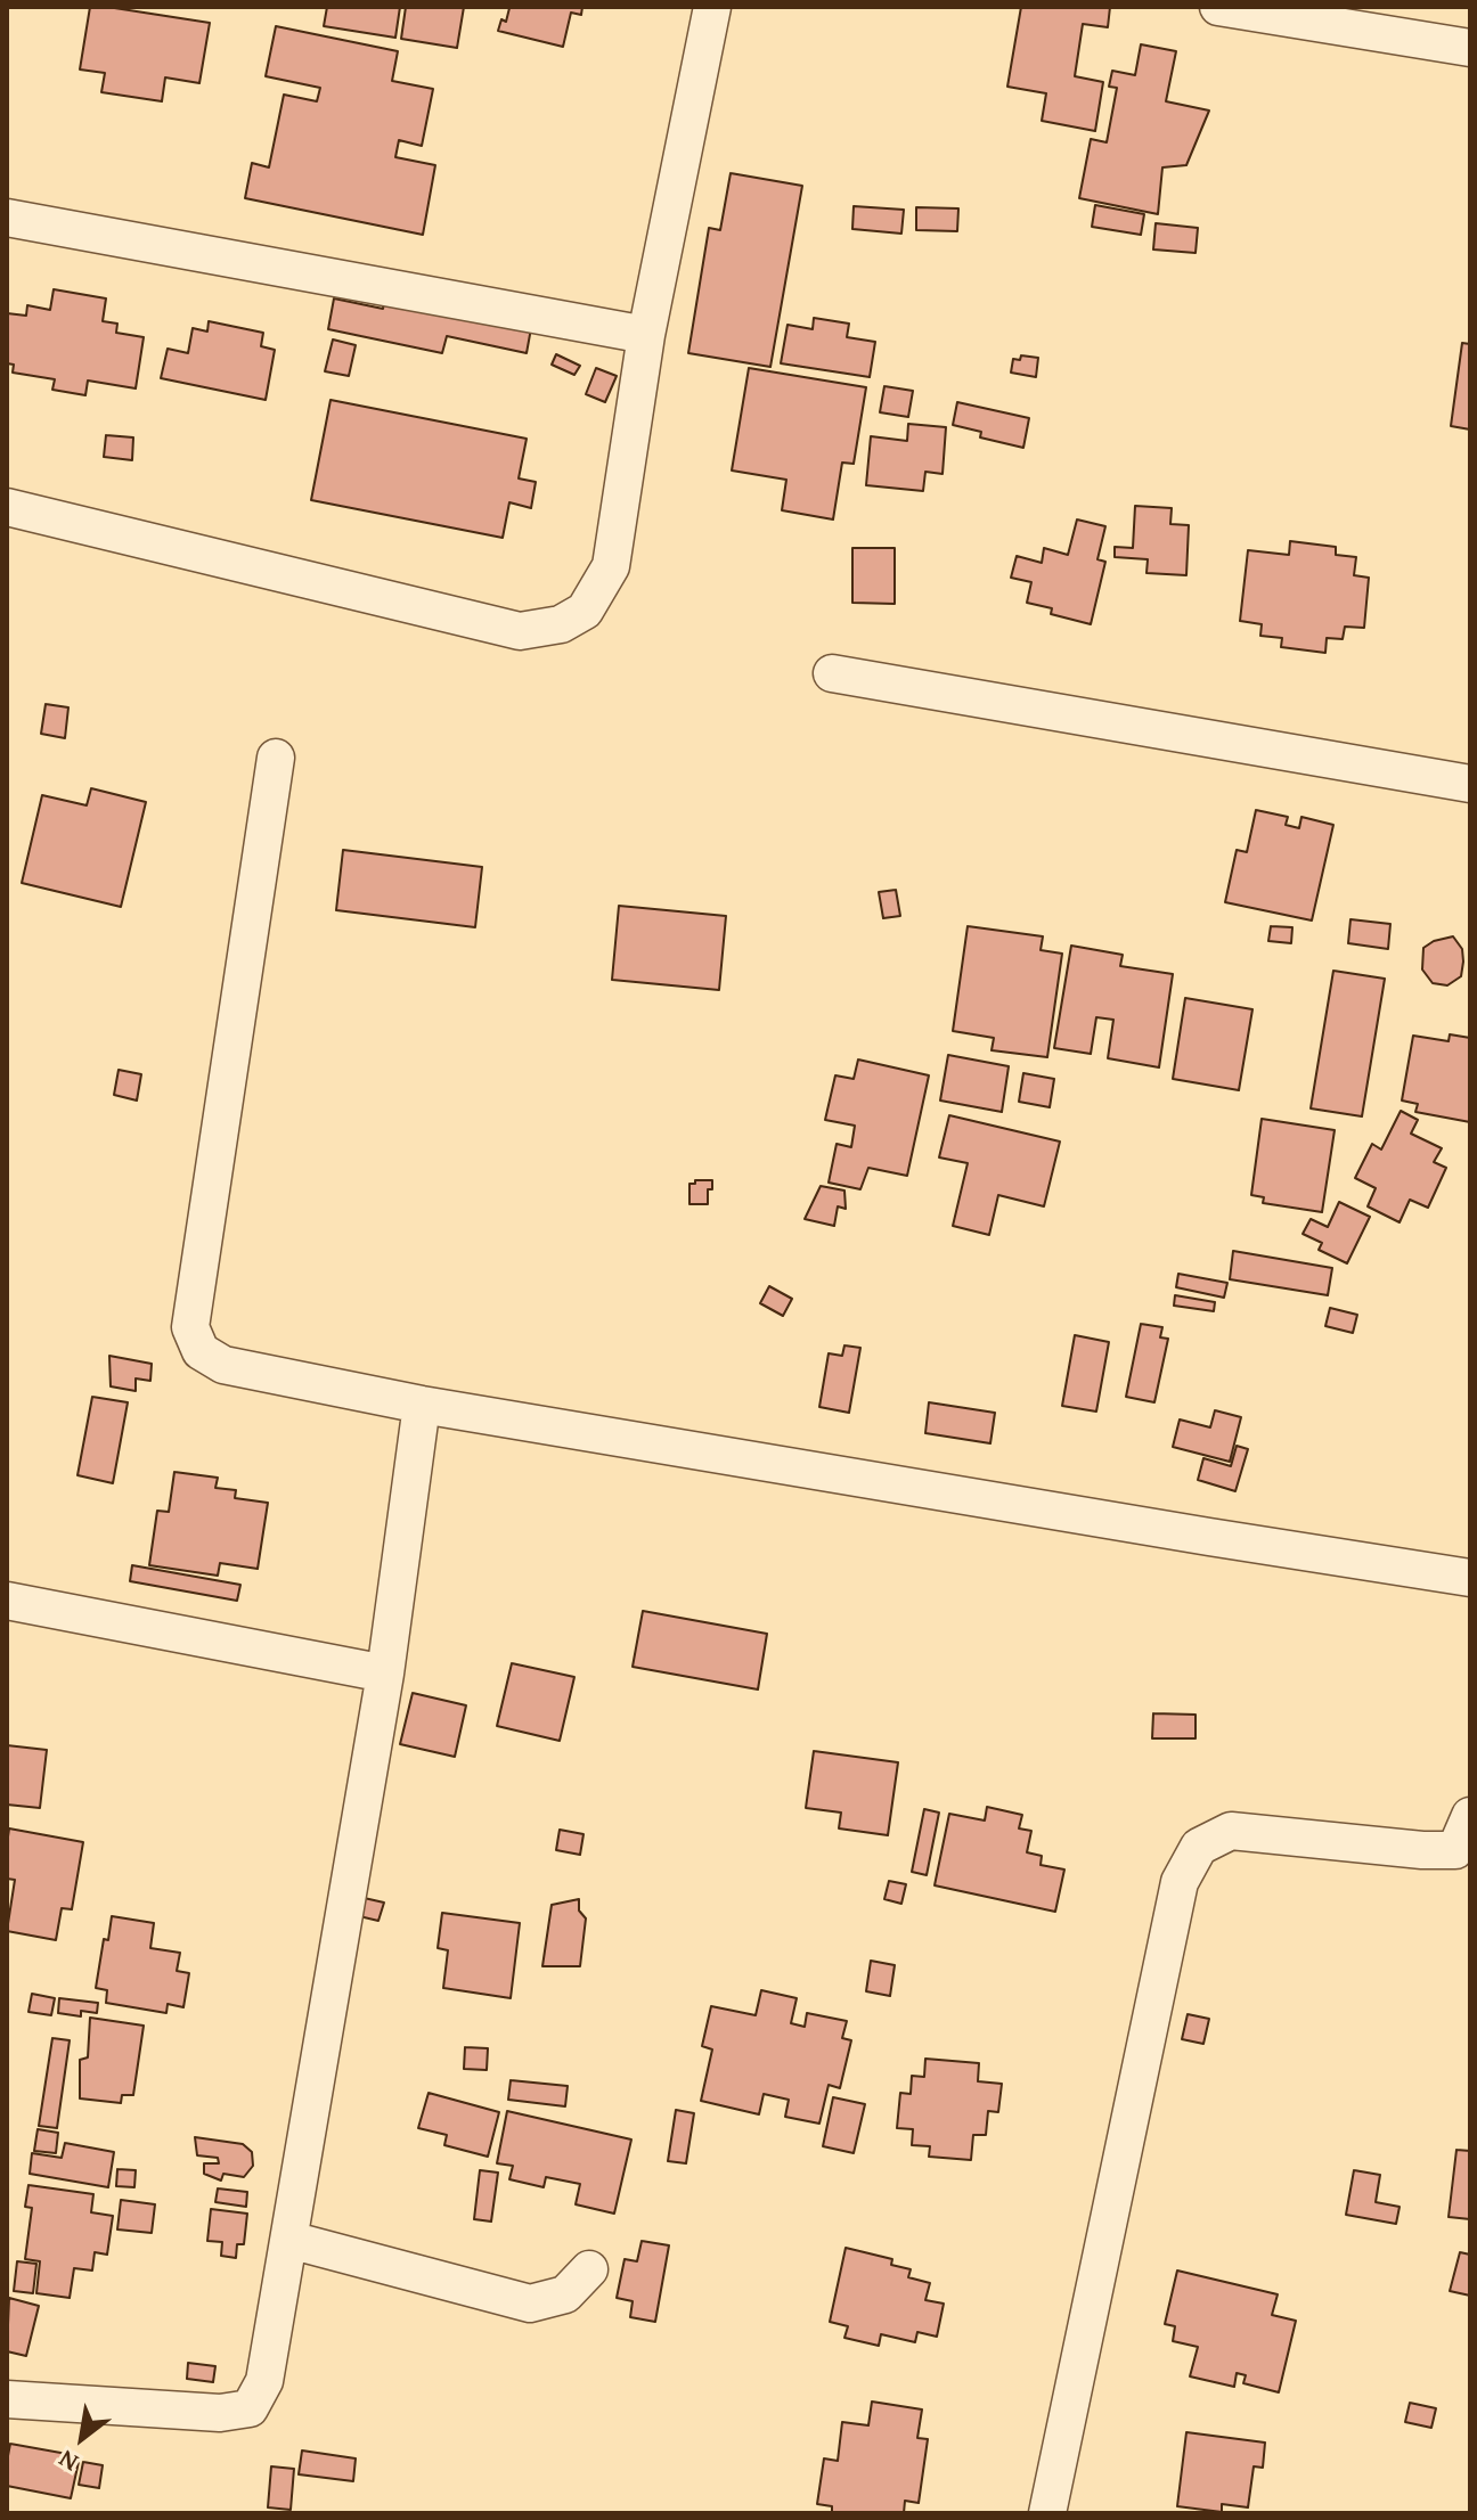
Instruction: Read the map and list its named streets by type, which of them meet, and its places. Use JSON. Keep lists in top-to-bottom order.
{
  "north": "bottom left"
}
